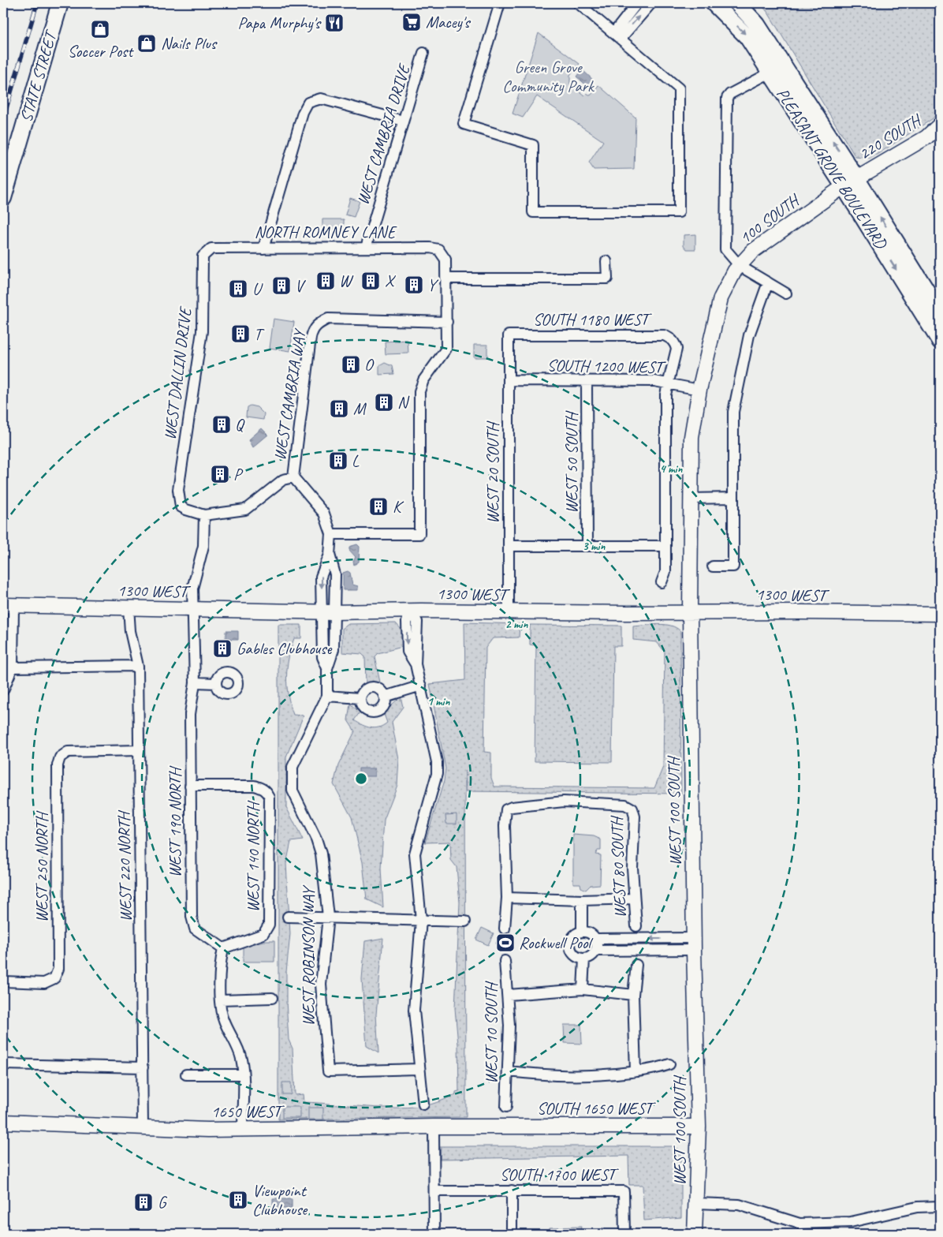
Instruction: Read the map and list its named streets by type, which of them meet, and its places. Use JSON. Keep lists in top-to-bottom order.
{
  "streets": {
    "main road": ["STATE STREET", "PLEASANT GROVE BOULEVARD"],
    "street": [
      "WEST CAMBRIA DRIVE",
      "220 SOUTH",
      "100 SOUTH",
      "NORTH ROMNEY LANE",
      "SOUTH 1180 WEST",
      "SOUTH 1200 WEST",
      "WEST DALLIN DRIVE",
      "WEST CAMBRIA WAY",
      "WEST 50 SOUTH",
      "WEST 20 SOUTH",
      "1300 WEST",
      "WEST 100 SOUTH",
      "WEST 190 NORTH",
      "WEST 140 NORTH",
      "WEST 220 NORTH",
      "WEST 250 NORTH",
      "WEST 80 SOUTH",
      "WEST ROBINSON WAY",
      "WEST 10 SOUTH",
      "SOUTH 1650 WEST",
      "1650 WEST",
      "SOUTH 1700 WEST"
    ]
  },
  "crossings": [
    ["WEST CAMBRIA DRIVE", "NORTH ROMNEY LANE"],
    ["220 SOUTH", "PLEASANT GROVE BOULEVARD"],
    ["220 SOUTH", "100 SOUTH"],
    ["PLEASANT GROVE BOULEVARD", "100 SOUTH"],
    ["100 SOUTH", "SOUTH 1200 WEST"],
    ["100 SOUTH", "WEST 100 SOUTH"],
    ["NORTH ROMNEY LANE", "WEST DALLIN DRIVE"],
    ["SOUTH 1180 WEST", "SOUTH 1200 WEST"],
    ["SOUTH 1180 WEST", "WEST 20 SOUTH"],
    ["SOUTH 1200 WEST", "WEST 50 SOUTH"],
    ["SOUTH 1200 WEST", "WEST 20 SOUTH"],
    ["SOUTH 1200 WEST", "WEST 100 SOUTH"],
    ["WEST CAMBRIA WAY", "1300 WEST"],
    ["WEST CAMBRIA WAY", "WEST ROBINSON WAY"],
    ["WEST 20 SOUTH", "1300 WEST"],
    ["1300 WEST", "WEST 100 SOUTH"],
    ["1300 WEST", "WEST 190 NORTH"],
    ["1300 WEST", "WEST 220 NORTH"],
    ["1300 WEST", "WEST ROBINSON WAY"],
    ["WEST 100 SOUTH", "SOUTH 1650 WEST"],
    ["WEST 190 NORTH", "WEST 140 NORTH"],
    ["WEST 220 NORTH", "WEST 250 NORTH"],
    ["WEST 220 NORTH", "1650 WEST"],
    ["SOUTH 1650 WEST", "1650 WEST"]
  ],
  "parks": ["Green Grove Community Park"],
  "places": {
    "supermarket": ["Macey's"],
    "restaurant": ["Papa Murphy's"],
    "shop": ["Soccer Post", "Nails Plus"],
    "building": [
      "W",
      "X",
      "Y",
      "V",
      "U",
      "T",
      "O",
      "N",
      "M",
      "Q",
      "L",
      "P",
      "K",
      "Gables Clubhouse",
      "Viewpoint Clubhouse",
      "G"
    ],
    "sports": ["Rockwell Pool"]
  },
  "rings": [
    "4 min",
    "3 min",
    "2 min",
    "1 min"
  ]
}
